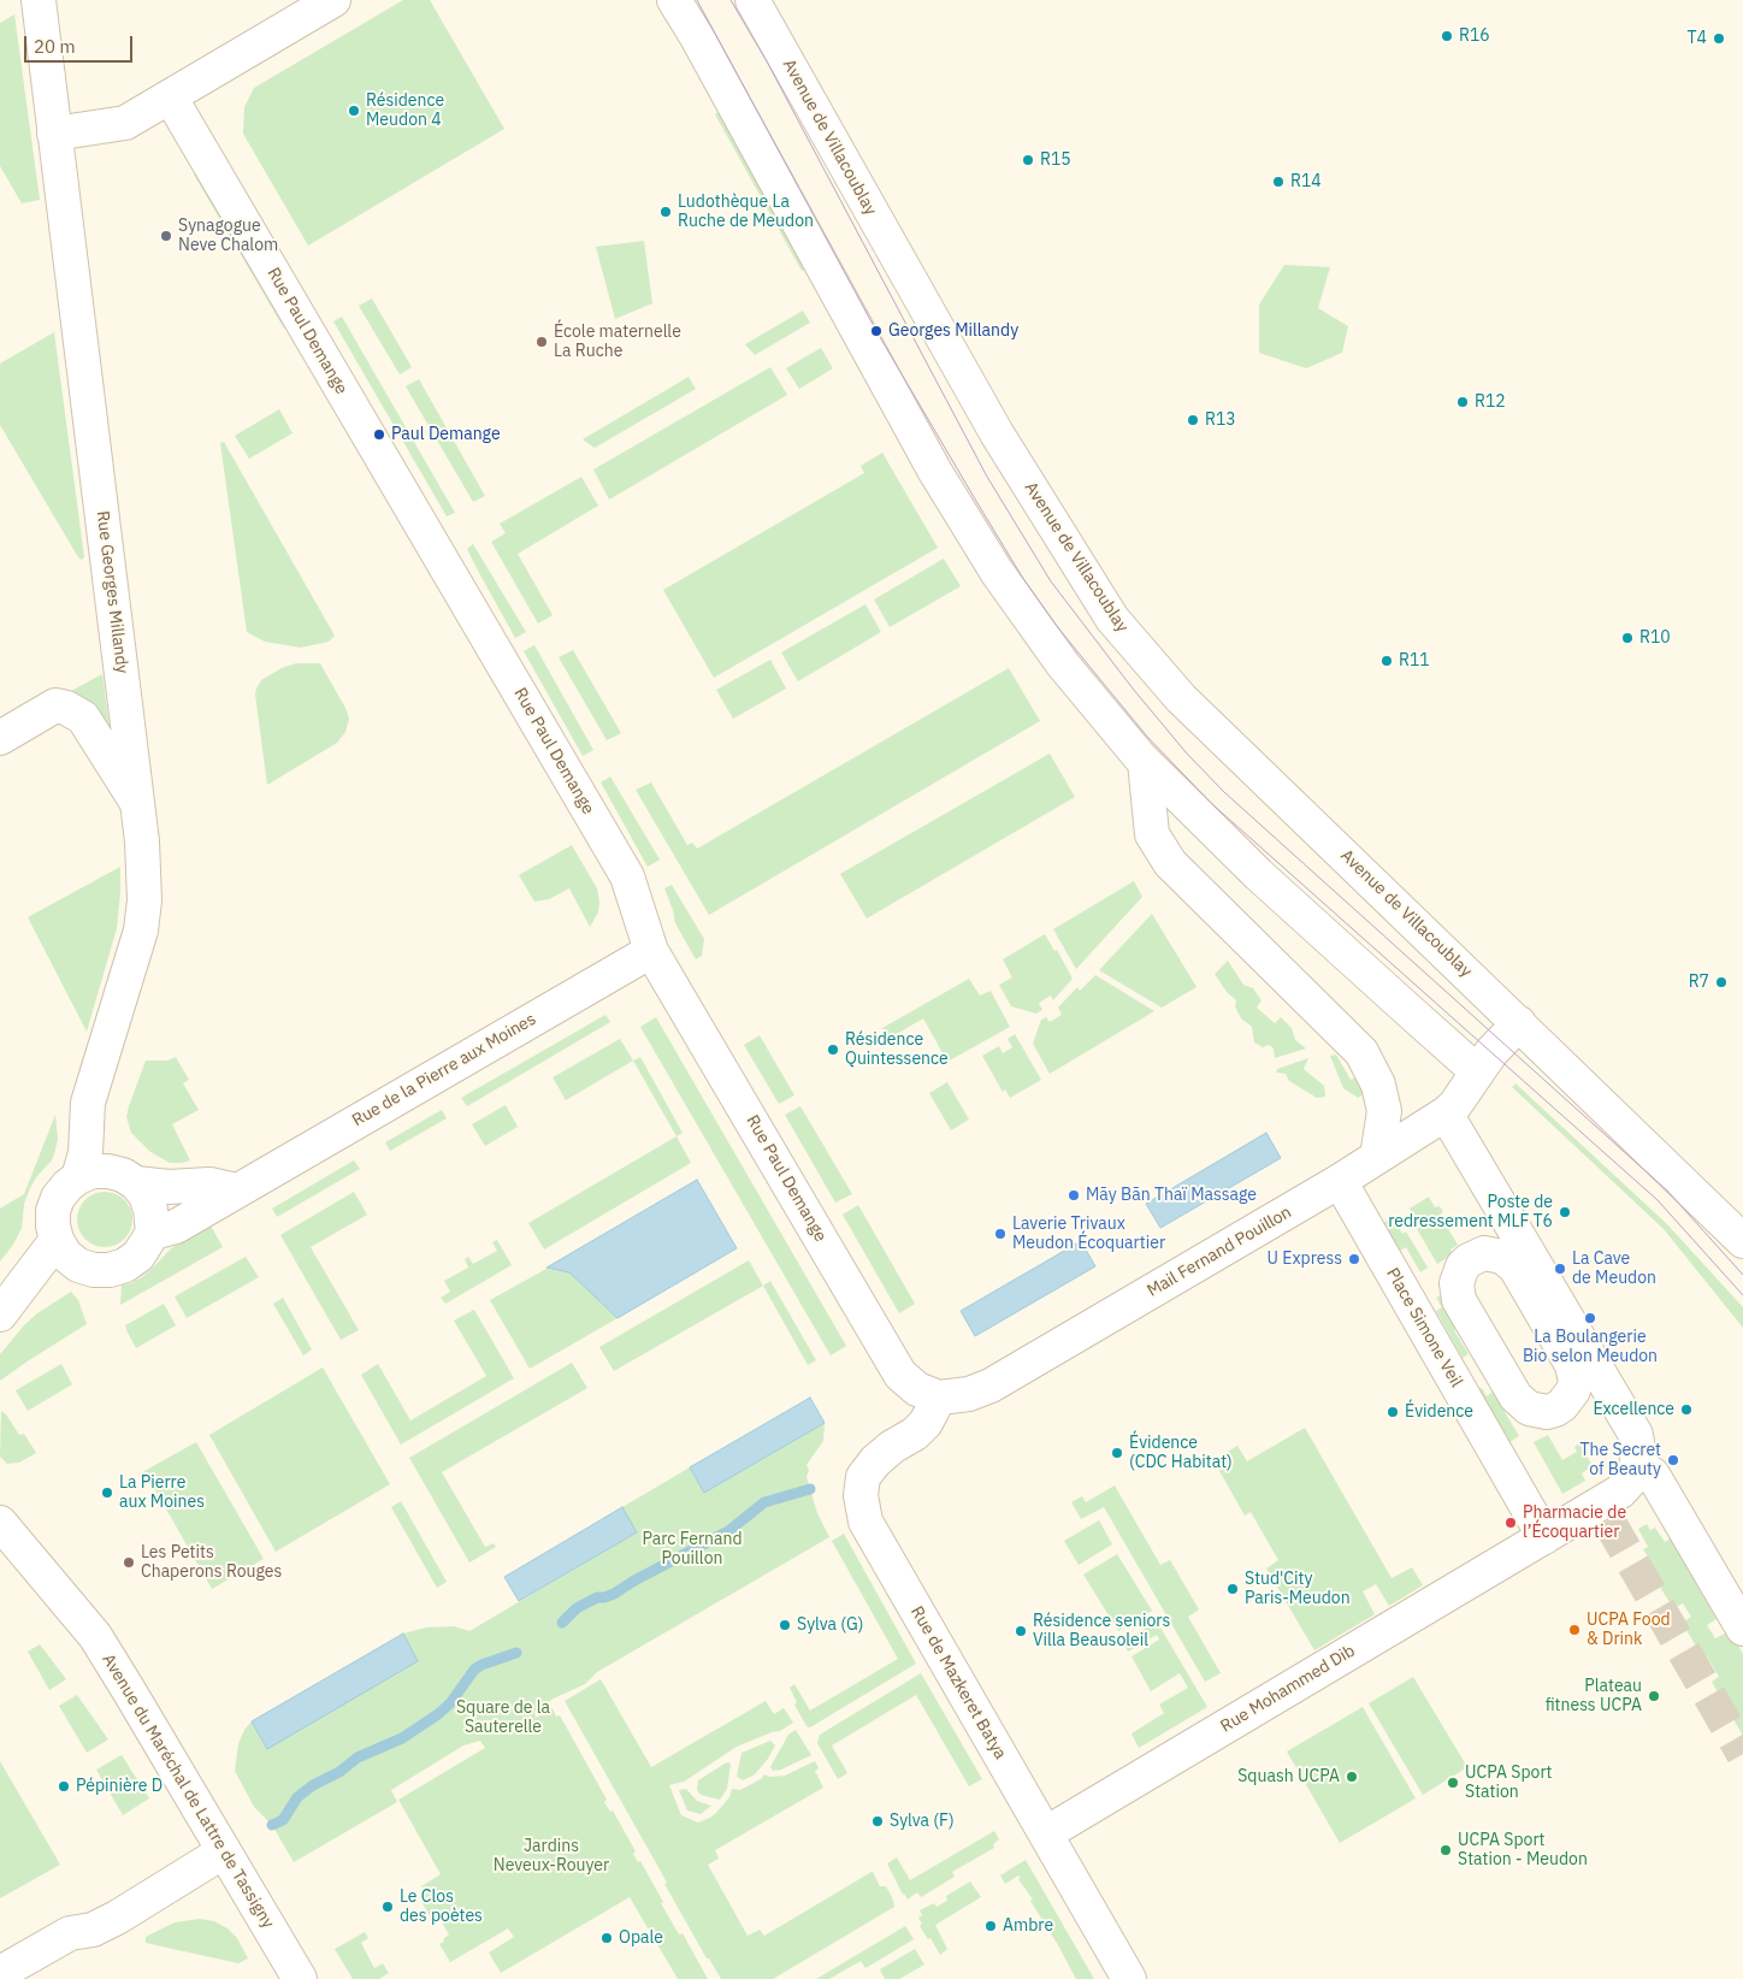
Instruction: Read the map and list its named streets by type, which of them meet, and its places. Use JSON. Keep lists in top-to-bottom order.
{
  "streets": {
    "street": [
      "Avenue de Villacoublay",
      "Rue Paul Demange",
      "Rue Georges Millandy",
      "Rue de la Pierre aux Moines",
      "Mail Fernand Pouillon",
      "Place Simone Veil",
      "Rue de Mazkeret Batya",
      "Rue Mohammed Dib",
      "Avenue du Maréchal de Lattre de Tassigny"
    ]
  },
  "crossings": [
    ["Rue Paul Demange", "Rue de la Pierre aux Moines"],
    ["Rue Paul Demange", "Mail Fernand Pouillon"],
    ["Rue Paul Demange", "Rue de Mazkeret Batya"],
    ["Rue Georges Millandy", "Rue de la Pierre aux Moines"],
    ["Mail Fernand Pouillon", "Place Simone Veil"],
    ["Mail Fernand Pouillon", "Rue de Mazkeret Batya"],
    ["Place Simone Veil", "Rue Mohammed Dib"],
    ["Rue de Mazkeret Batya", "Rue Mohammed Dib"]
  ],
  "parks": ["Parc Fernand Pouillon", "Square de la Sauterelle", "Jardins Neveux-Rouyer"],
  "places": [
    "R16",
    "T4",
    "Résidence Meudon 4",
    "R15",
    "R14",
    "Ludothèque La Ruche de Meudon",
    "Synagogue Neve Chalom",
    "Georges Millandy",
    "École maternelle La Ruche",
    "R12",
    "R13",
    "Paul Demange",
    "R10",
    "R11",
    "R7",
    "Résidence Quintessence",
    "Māy Bān Thaï Massage",
    "Poste de redressement MLF T6",
    "Laverie Trivaux Meudon Écoquartier",
    "U Express",
    "La Cave de Meudon",
    "La Boulangerie Bio selon Meudon",
    "Excellence",
    "Évidence",
    "Évidence (CDC Habitat)",
    "The Secret of Beauty",
    "La Pierre aux Moines",
    "Pharmacie de l’Écoquartier",
    "Les Petits Chaperons Rouges",
    "Stud'City Paris-Meudon",
    "Sylva (G)",
    "UCPA Food & Drink",
    "Résidence seniors Villa Beausoleil",
    "Plateau fitness UCPA",
    "Squash UCPA",
    "UCPA Sport Station",
    "Pépinière D",
    "Sylva (F)",
    "UCPA Sport Station - Meudon",
    "Le Clos des poètes",
    "Ambre",
    "Opale"
  ],
  "scale_bar": "20 m"
}
